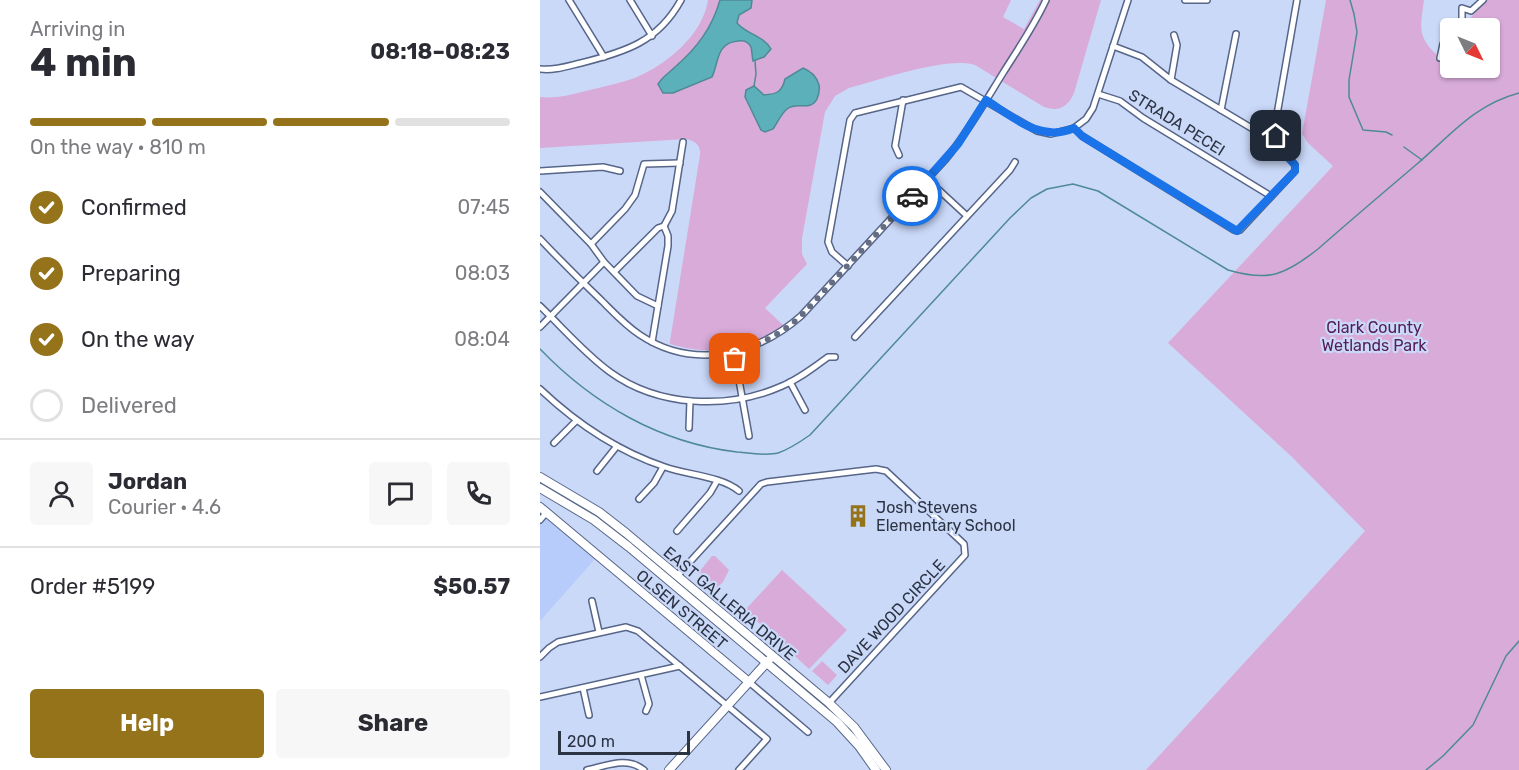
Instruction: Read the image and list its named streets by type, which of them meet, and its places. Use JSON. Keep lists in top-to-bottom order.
{
  "streets": {
    "main road": ["EAST GALLERIA DRIVE", "OLSEN STREET"],
    "street": ["STRADA PECEI", "DAVE WOOD CIRCLE"]
  },
  "crossings": [
    ["EAST GALLERIA DRIVE", "DAVE WOOD CIRCLE"]
  ],
  "parks": ["Clark County Wetlands Park"],
  "places": {
    "building": ["Josh Stevens Elementary School"]
  },
  "scale_bar": "200 m",
  "north": "bottom right",
  "page": {
    "heading": ["4 min", "Arriving in", "08:18–08:23"],
    "panel": [
      "Jordan",
      "Courier · 4.6",
      "Order #5199",
      "$50.57"
    ],
    "bar": "On the way · 810 m",
    "list": [
      ["Confirmed", "07:45"],
      ["Preparing", "08:03"],
      ["On the way", "08:04"],
      "Delivered"
    ],
    "buttons": ["Help", "Share"],
    "scale": "200 m"
  }
}
